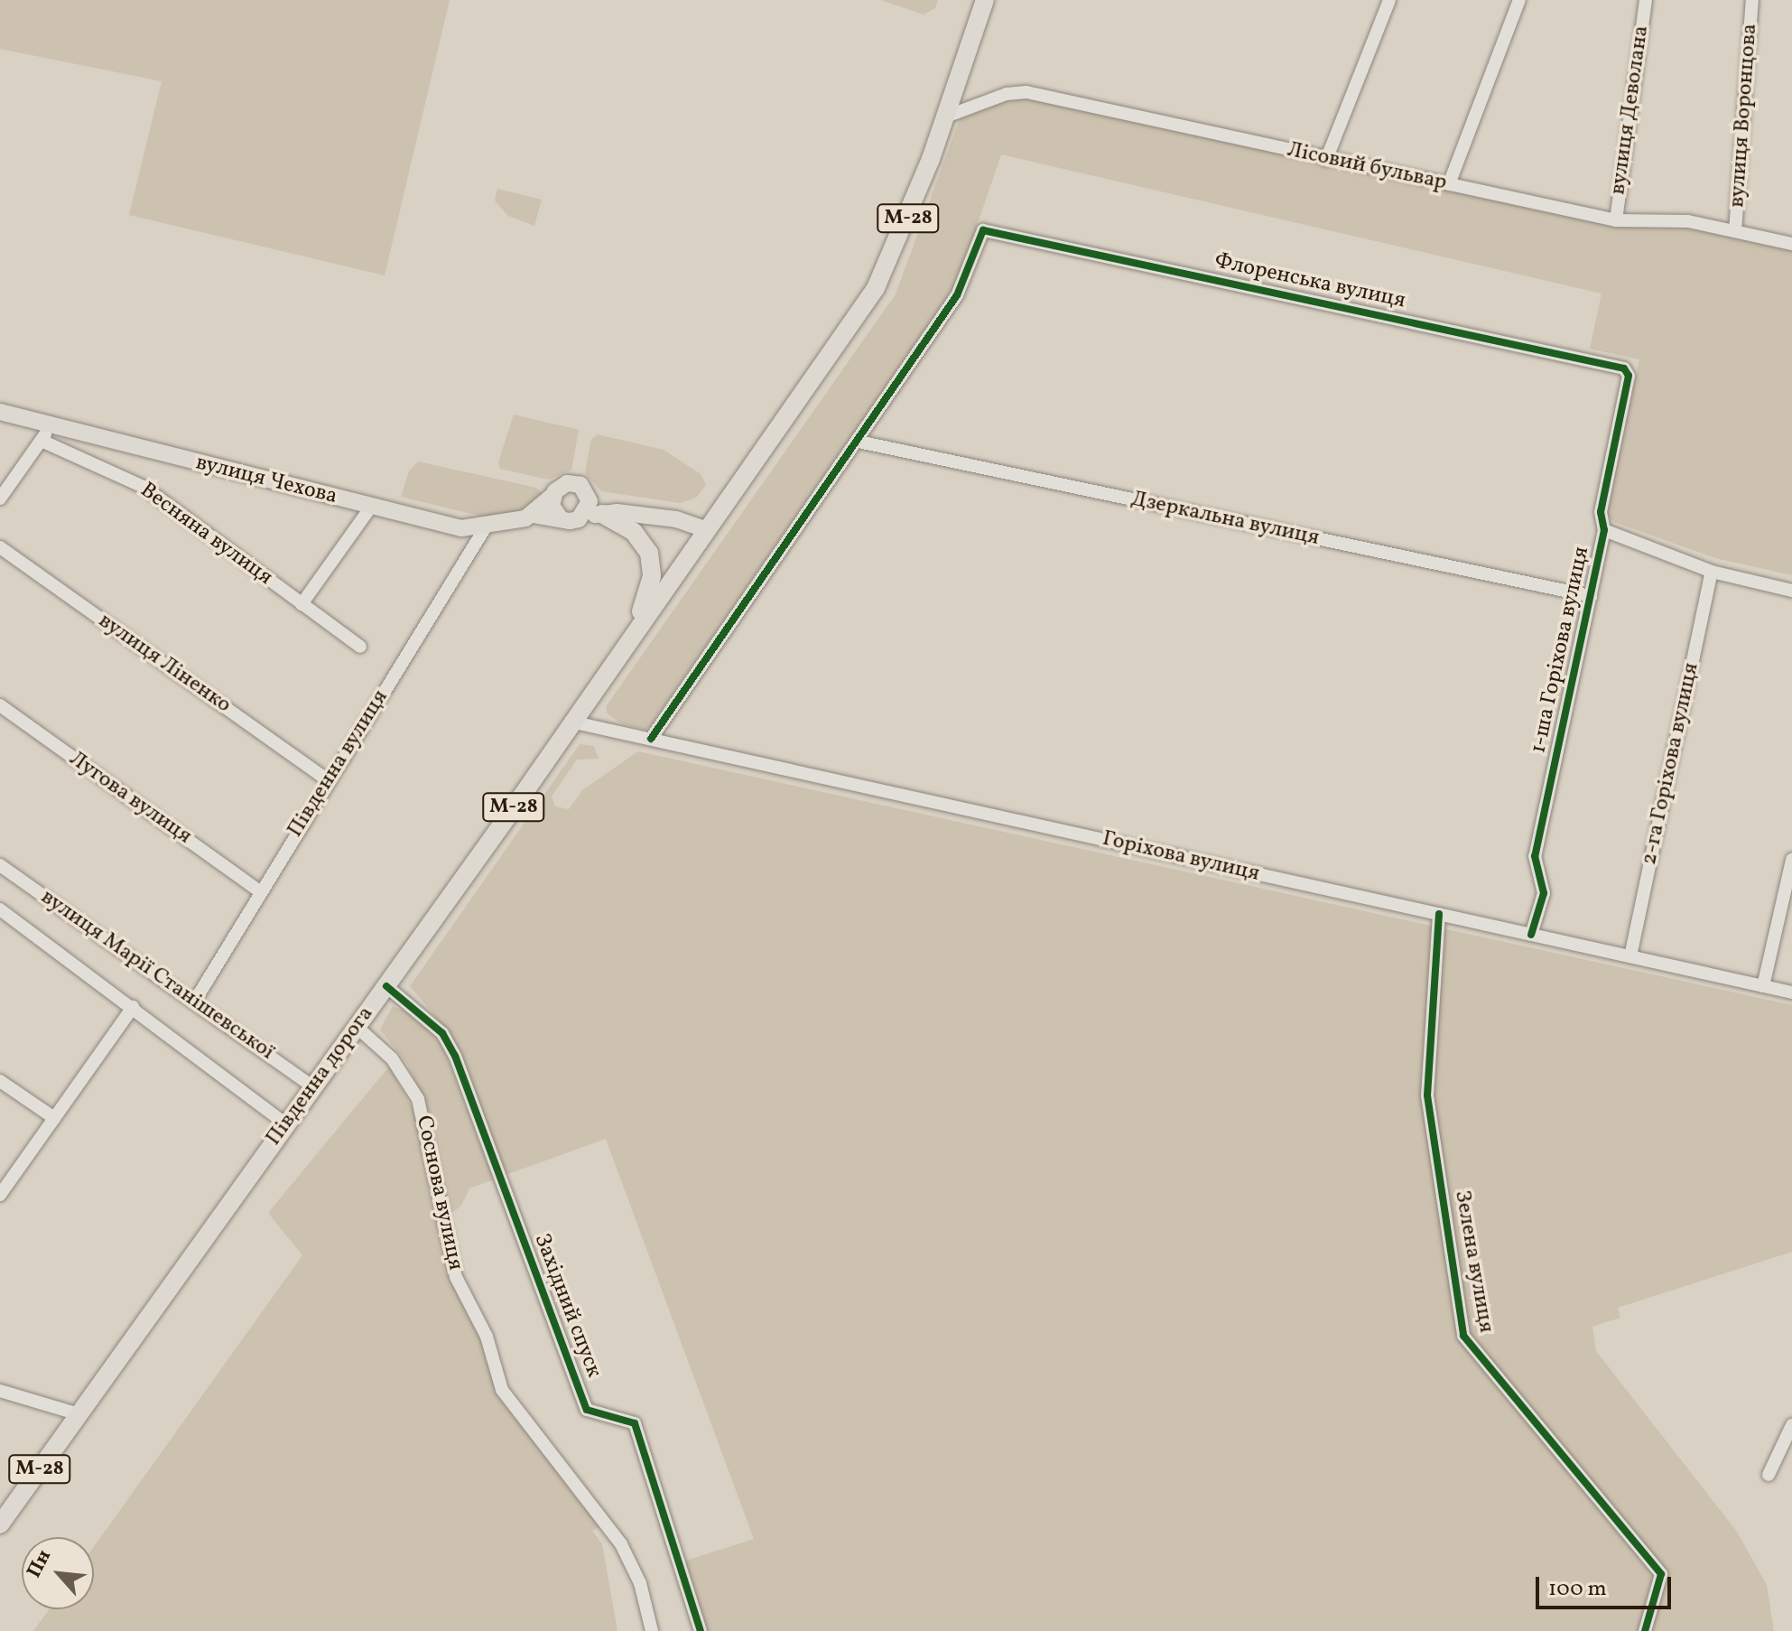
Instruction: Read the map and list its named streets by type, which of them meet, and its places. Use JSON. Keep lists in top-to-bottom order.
{
  "streets": {
    "highway": ["М-28", "Південна дорога"],
    "main road": ["вулиця Чехова"],
    "street": [
      "вулиця Деволана",
      "вулиця Воронцова",
      "Лісовий бульвар",
      "Флоренська вулиця",
      "Дзеркальна вулиця",
      "Весняна вулиця",
      "1-ша Горіхова вулиця",
      "вулиця Ліненко",
      "Південна вулиця",
      "2-га Горіхова вулиця",
      "Лугова вулиця",
      "Горіхова вулиця",
      "вулиця Марії Станішевської",
      "Соснова вулиця",
      "Зелена вулиця",
      "Західний спуск"
    ]
  },
  "crossings": [
    ["вулиця Деволана", "Лісовий бульвар"],
    ["вулиця Воронцова", "Лісовий бульвар"],
    ["Лісовий бульвар", "М-28"],
    ["М-28", "Південна дорога"],
    ["Флоренська вулиця", "Дзеркальна вулиця"],
    ["Флоренська вулиця", "1-ша Горіхова вулиця"],
    ["вулиця Чехова", "Південна вулиця"],
    ["Дзеркальна вулиця", "1-ша Горіхова вулиця"],
    ["1-ша Горіхова вулиця", "Горіхова вулиця"],
    ["вулиця Ліненко", "Південна вулиця"],
    ["Південна вулиця", "Лугова вулиця"],
    ["Південна вулиця", "вулиця Марії Станішевської"],
    ["2-га Горіхова вулиця", "Горіхова вулиця"],
    ["Горіхова вулиця", "Південна дорога"],
    ["Горіхова вулиця", "Зелена вулиця"],
    ["вулиця Марії Станішевської", "Південна дорога"],
    ["Південна дорога", "Соснова вулиця"],
    ["Південна дорога", "Західний спуск"]
  ],
  "scale_bar": "100 m",
  "north": "top left"
}
